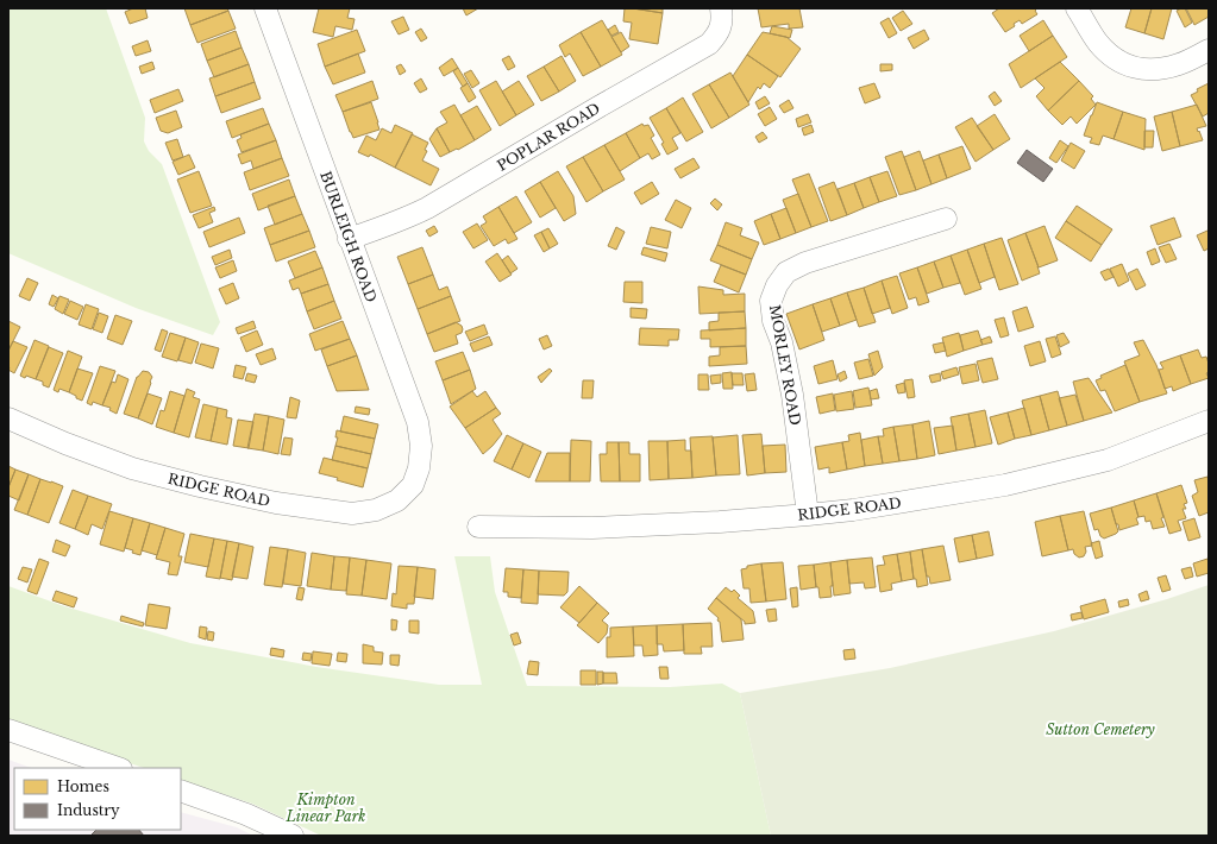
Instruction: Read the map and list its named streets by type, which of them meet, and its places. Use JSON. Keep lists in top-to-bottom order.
{
  "streets": {
    "street": [
      "POPLAR ROAD",
      "BURLEIGH ROAD",
      "MORLEY ROAD",
      "RIDGE ROAD"
    ]
  },
  "crossings": [
    ["POPLAR ROAD", "BURLEIGH ROAD"],
    ["BURLEIGH ROAD", "RIDGE ROAD"],
    ["MORLEY ROAD", "RIDGE ROAD"]
  ],
  "parks": ["Sutton Cemetery", "Kimpton Linear Park"],
  "legend": ["Homes", "Industry"]
}
